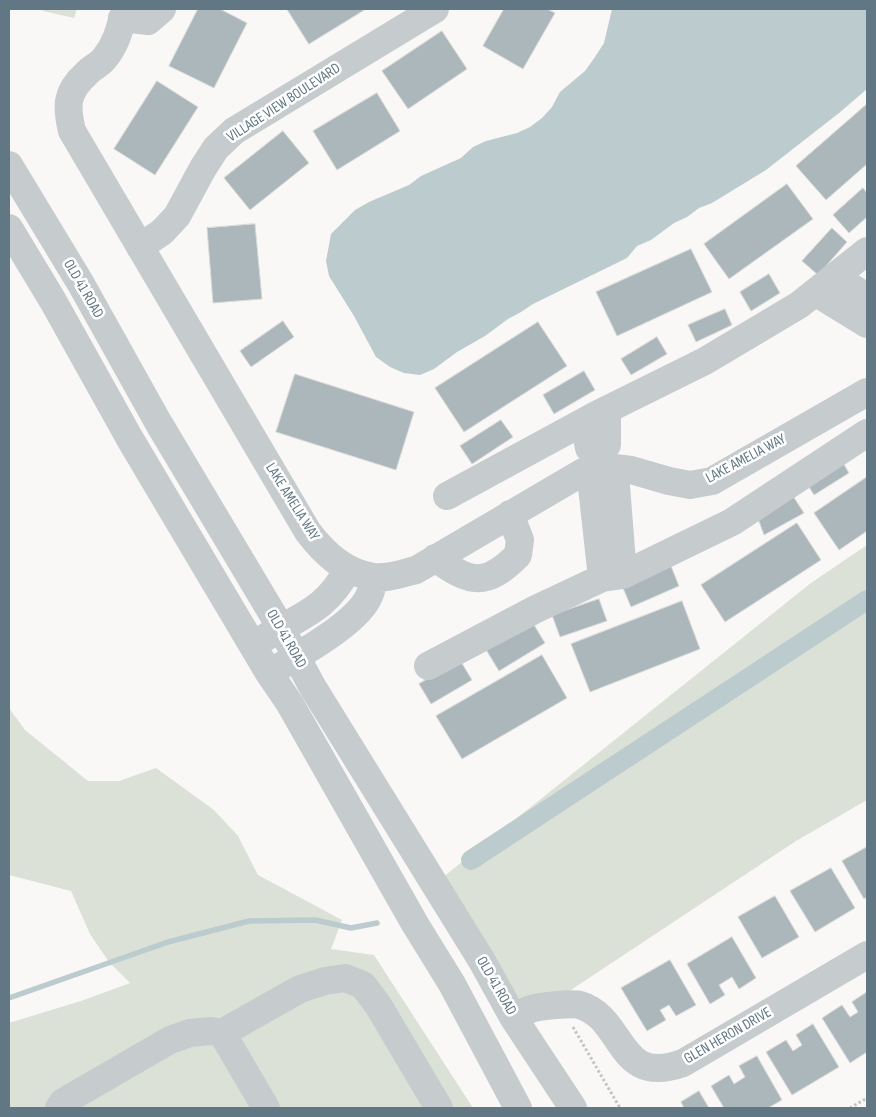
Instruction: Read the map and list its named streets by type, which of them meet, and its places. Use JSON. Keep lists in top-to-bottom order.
{
  "streets": {
    "street": [
      "VILLAGE VIEW BOULEVARD",
      "OLD 41 ROAD",
      "LAKE AMELIA WAY",
      "GLEN HERON DRIVE"
    ]
  },
  "crossings": [
    ["VILLAGE VIEW BOULEVARD", "LAKE AMELIA WAY"],
    ["OLD 41 ROAD", "GLEN HERON DRIVE"]
  ]
}
